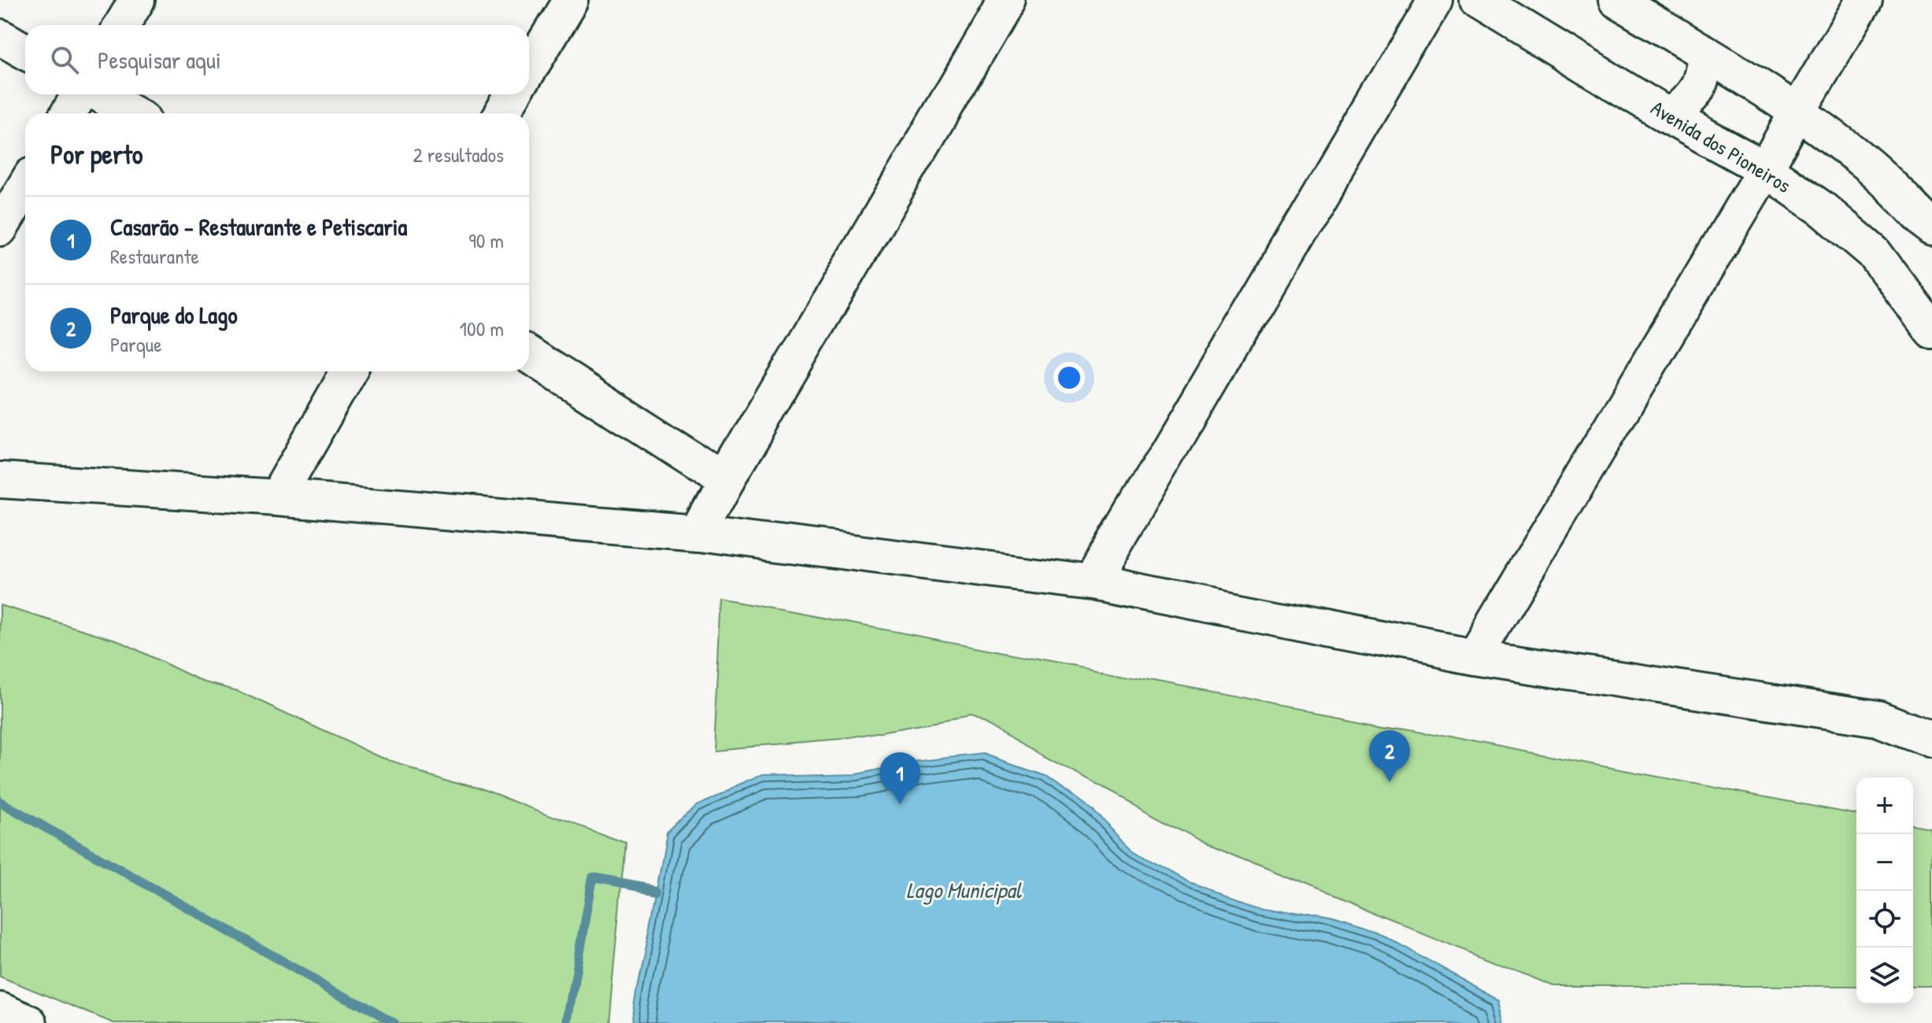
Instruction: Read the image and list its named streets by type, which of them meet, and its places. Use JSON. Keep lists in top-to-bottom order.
{
  "streets": {
    "street": ["Avenida dos Pioneiros"]
  },
  "water": ["Lago Municipal"],
  "page": {
    "search": "Pesquisar aqui",
    "heading": ["Por perto", "2 resultados"],
    "list": [
      {
        "mark": "1",
        "name": "Casarão - Restaurante e Petiscaria",
        "note": "Restaurante",
        "value": "90 m"
      },
      {
        "mark": "2",
        "name": "Parque do Lago",
        "note": "Parque",
        "value": "100 m"
      }
    ],
    "pins": ["2", "1"],
    "map_buttons": ["+", "−"]
  }
}
